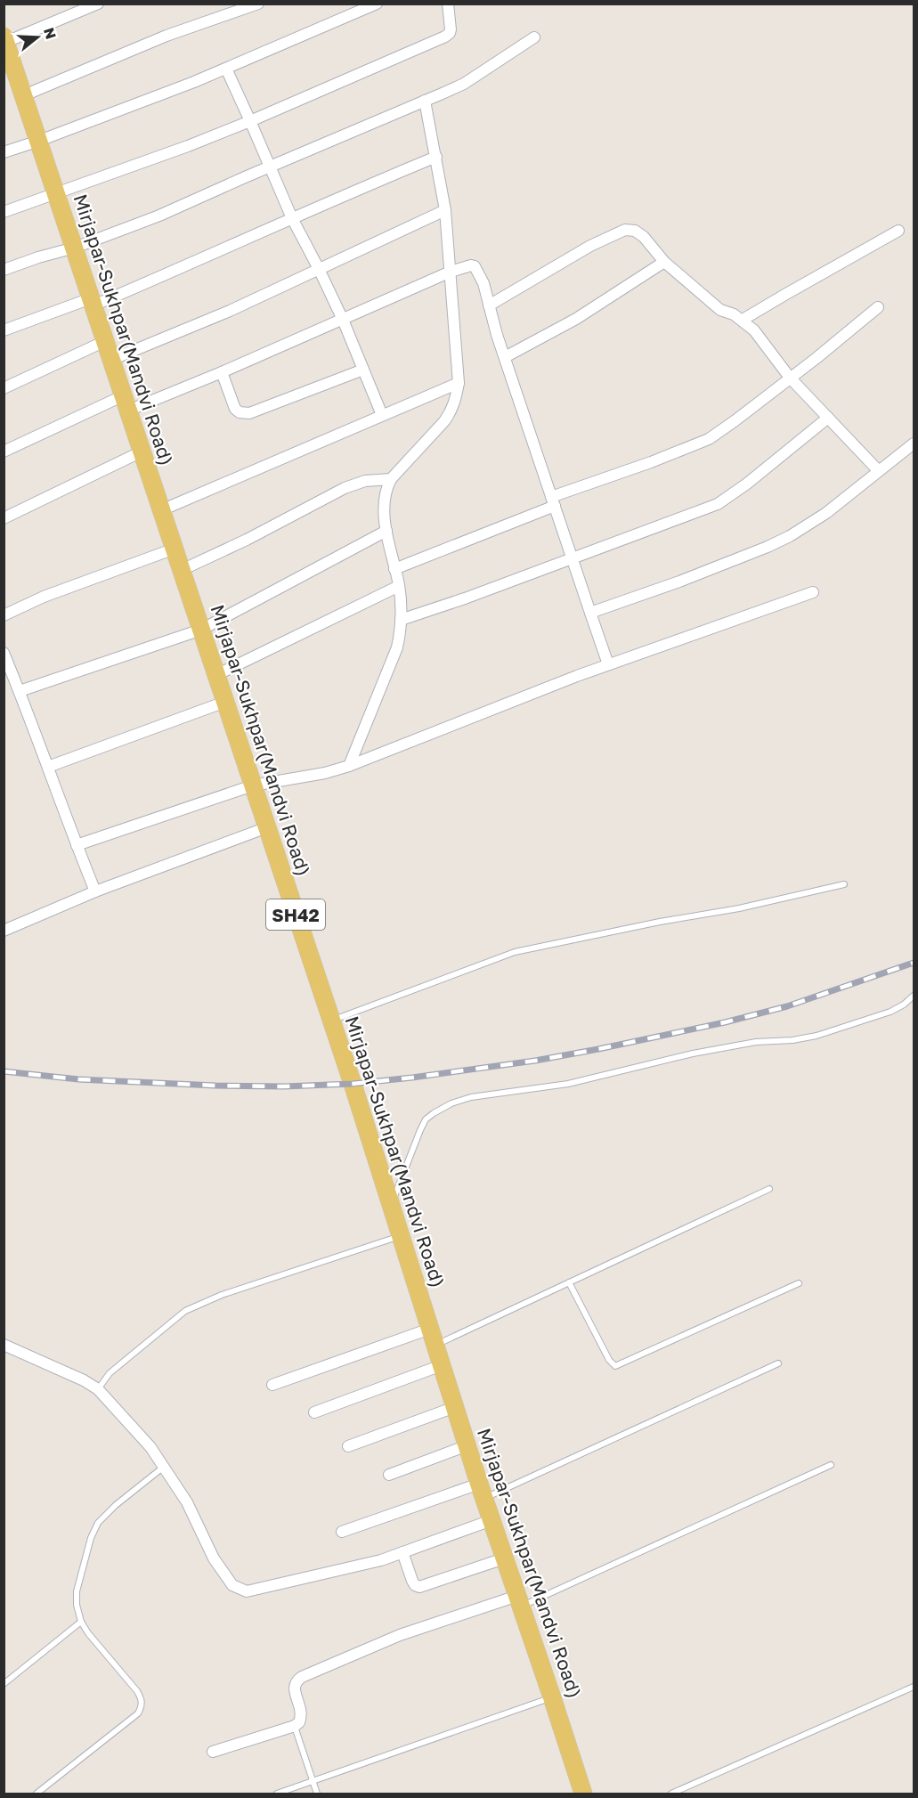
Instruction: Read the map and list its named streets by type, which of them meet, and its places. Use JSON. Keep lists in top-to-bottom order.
{
  "streets": {
    "main road": ["Mirjapar-Sukhpar(Mandvi Road)", "SH42"]
  },
  "north": "right"
}
